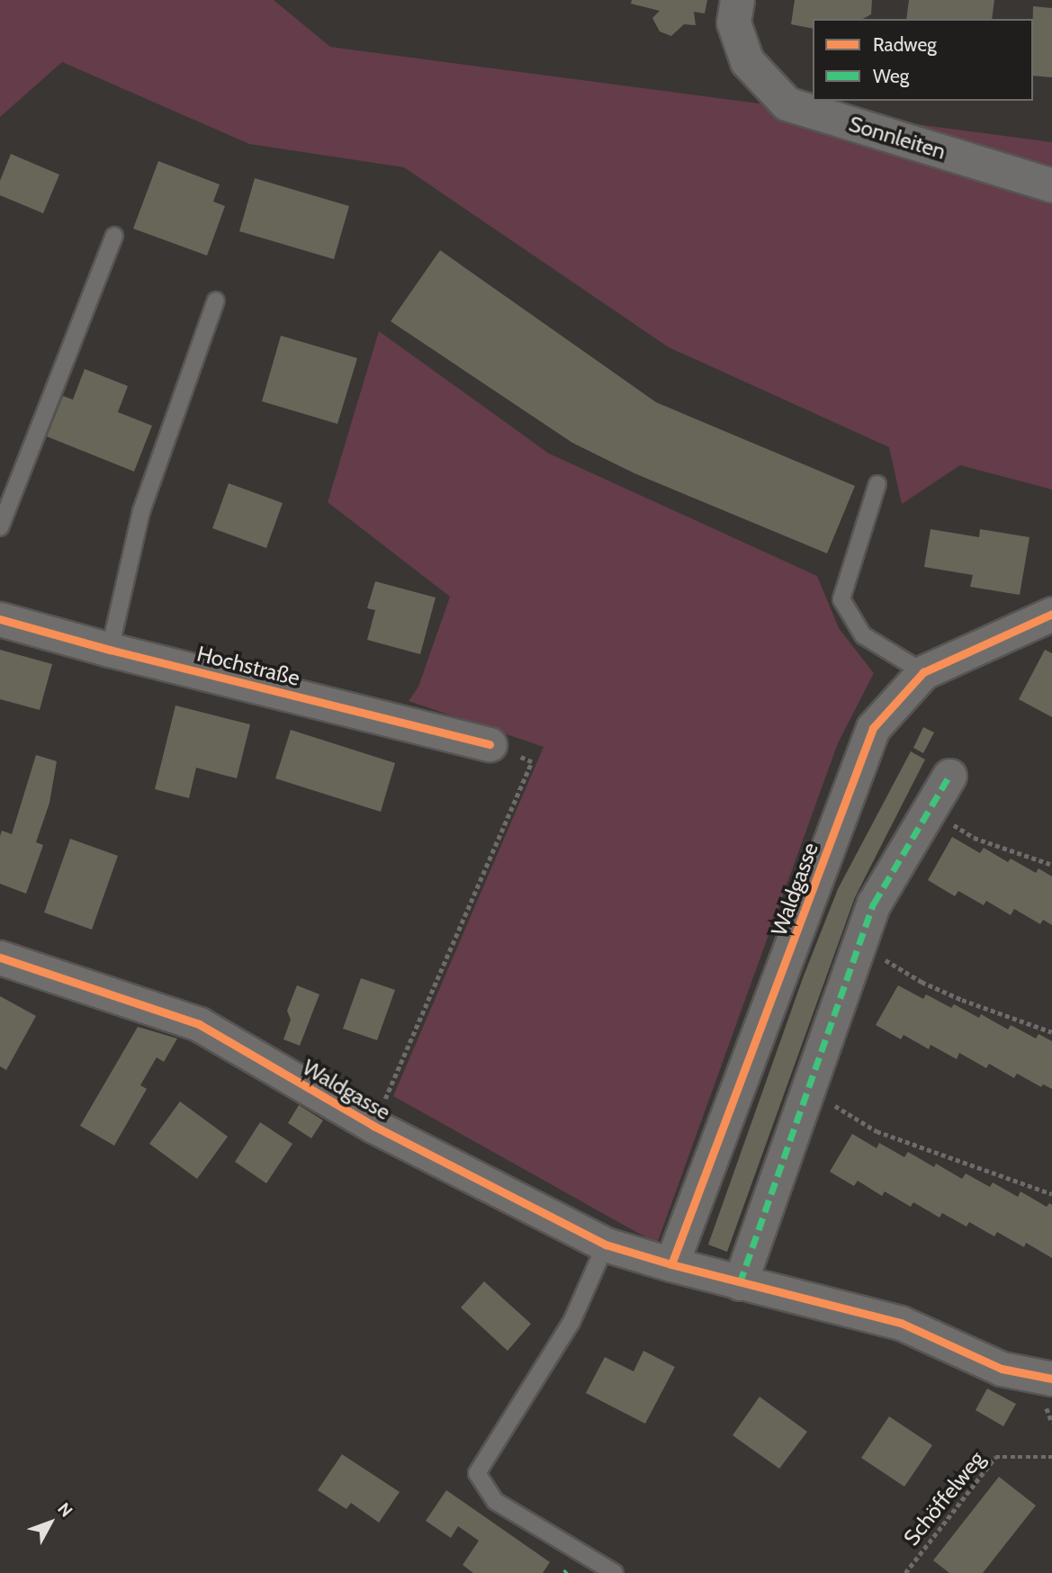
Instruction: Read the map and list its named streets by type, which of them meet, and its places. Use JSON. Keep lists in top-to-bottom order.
{
  "streets": {
    "street": ["Sonnleiten", "Hochstraße", "Waldgasse"],
    "path": ["Schöffelweg"]
  },
  "legend": ["Radweg", "Weg"],
  "north": "top right"
}
